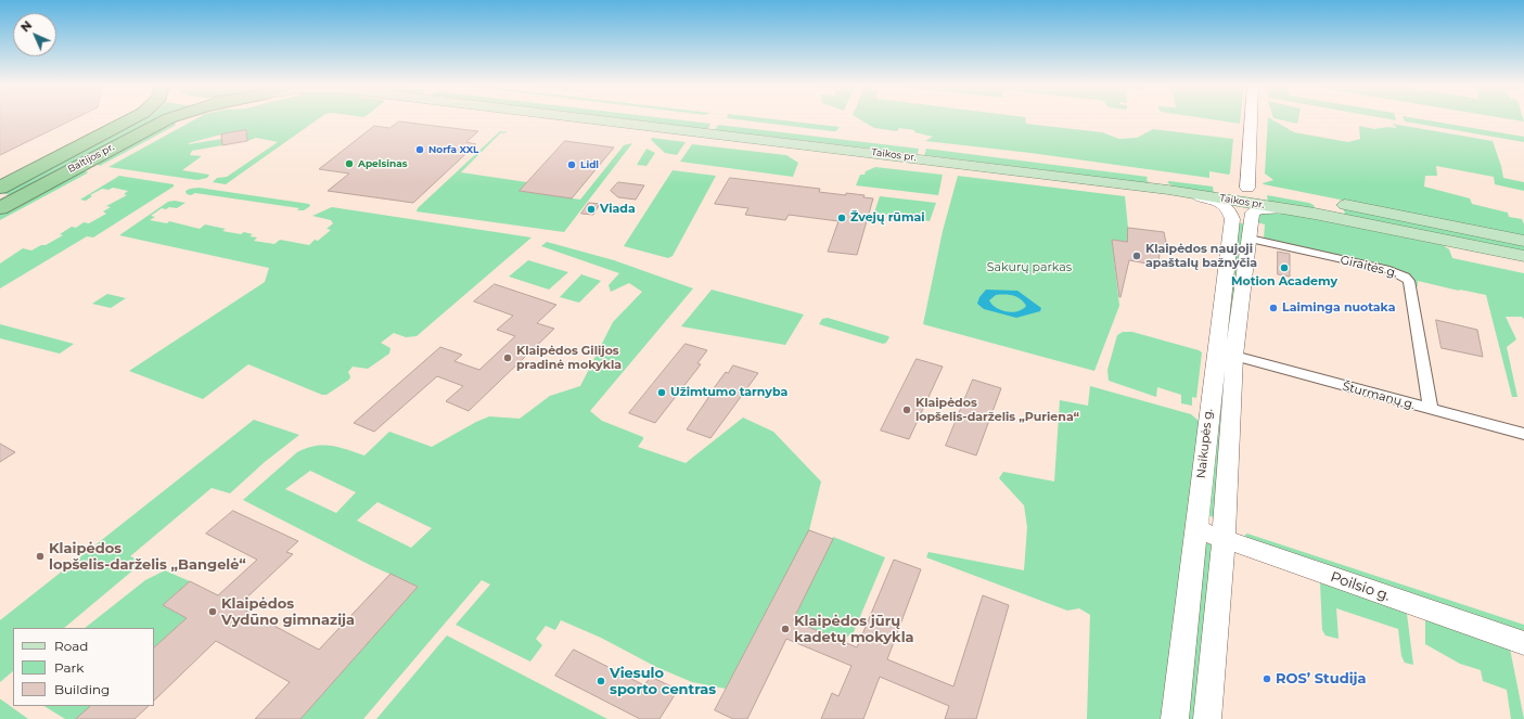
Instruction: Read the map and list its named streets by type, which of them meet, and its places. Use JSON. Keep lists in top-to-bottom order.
{
  "streets": {
    "highway": ["Baltijos pr."],
    "main road": ["Taikos pr."],
    "street": [
      "Giraitės g.",
      "Šturmanų g.",
      "Naikupės g.",
      "Poilsio g."
    ]
  },
  "crossings": [
    ["Taikos pr.", "Naikupės g."],
    ["Giraitės g.", "Šturmanų g."],
    ["Giraitės g.", "Naikupės g."],
    ["Šturmanų g.", "Naikupės g."],
    ["Naikupės g.", "Poilsio g."]
  ],
  "parks": ["Sakurų parkas"],
  "places": [
    "Norfa XXL",
    "Apelsinas",
    "Lidl",
    "Viada",
    "Žvejų rūmai",
    "Klaipėdos naujoji apaštalų bažnyčia",
    "Motion Academy",
    "Laiminga nuotaka",
    "Klaipėdos Gilijos pradinė mokykla",
    "Užimtumo tarnyba",
    "Klaipėdos lopšelis-darželis „Puriena“",
    "Klaipėdos lopšelis-darželis „Bangelė“",
    "Klaipėdos Vydūno gimnazija",
    "Klaipėdos jūrų kadetų mokykla",
    "ROS’ Studija",
    "Viesulo sporto centras"
  ],
  "legend": ["Road", "Park", "Building"],
  "north": "top left"
}
